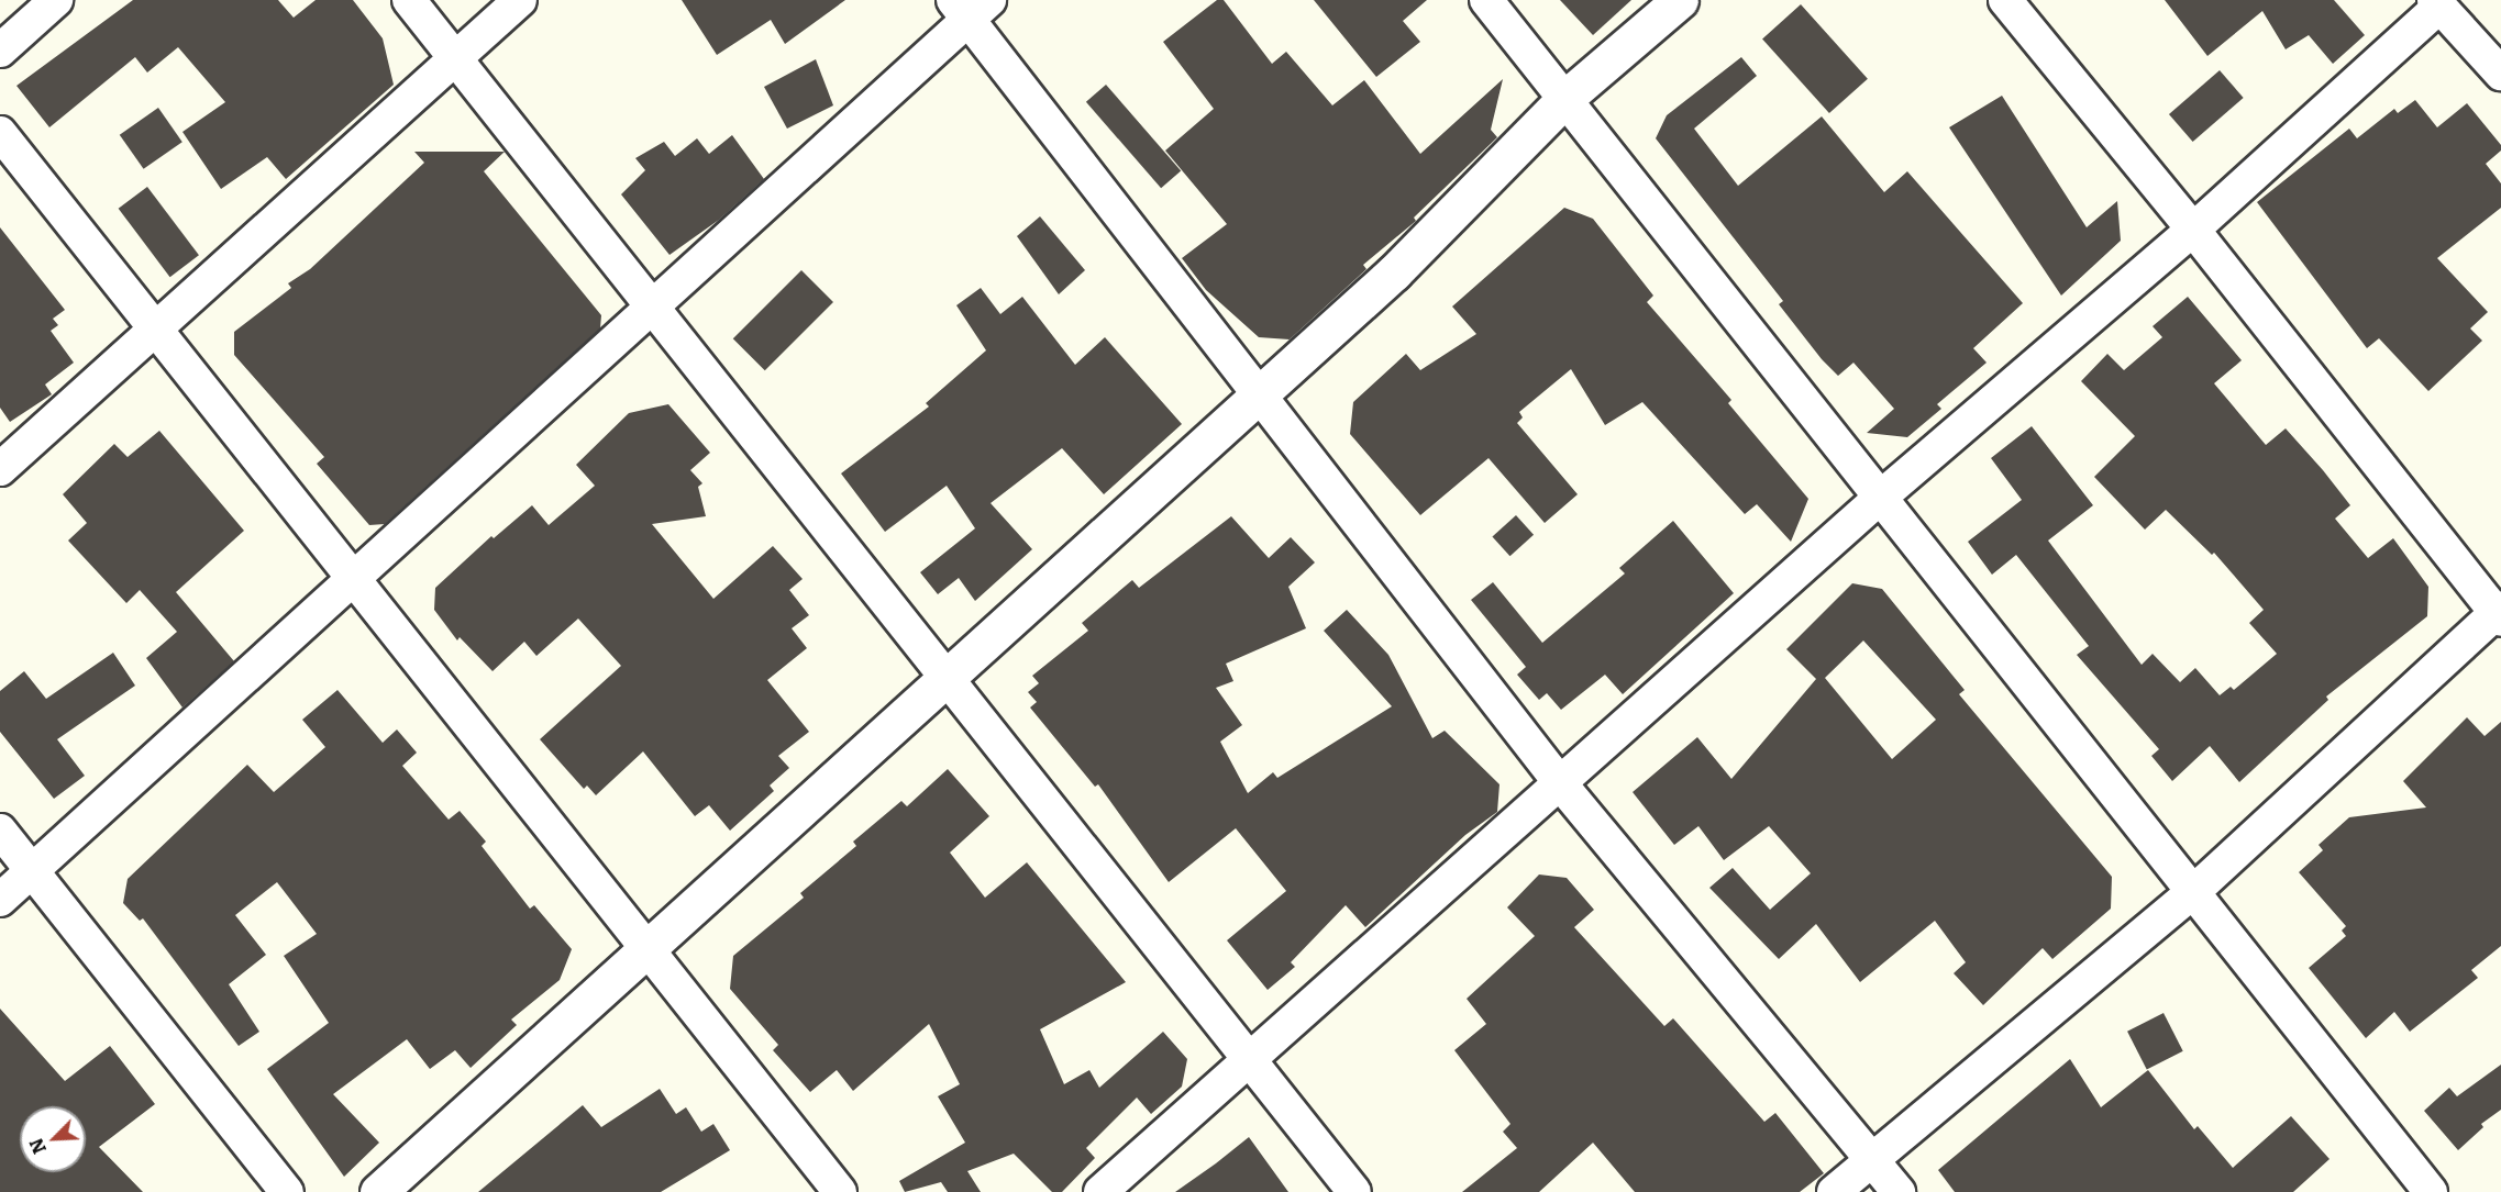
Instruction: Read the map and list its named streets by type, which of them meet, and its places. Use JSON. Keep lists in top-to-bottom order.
{
  "north": "bottom left"
}
